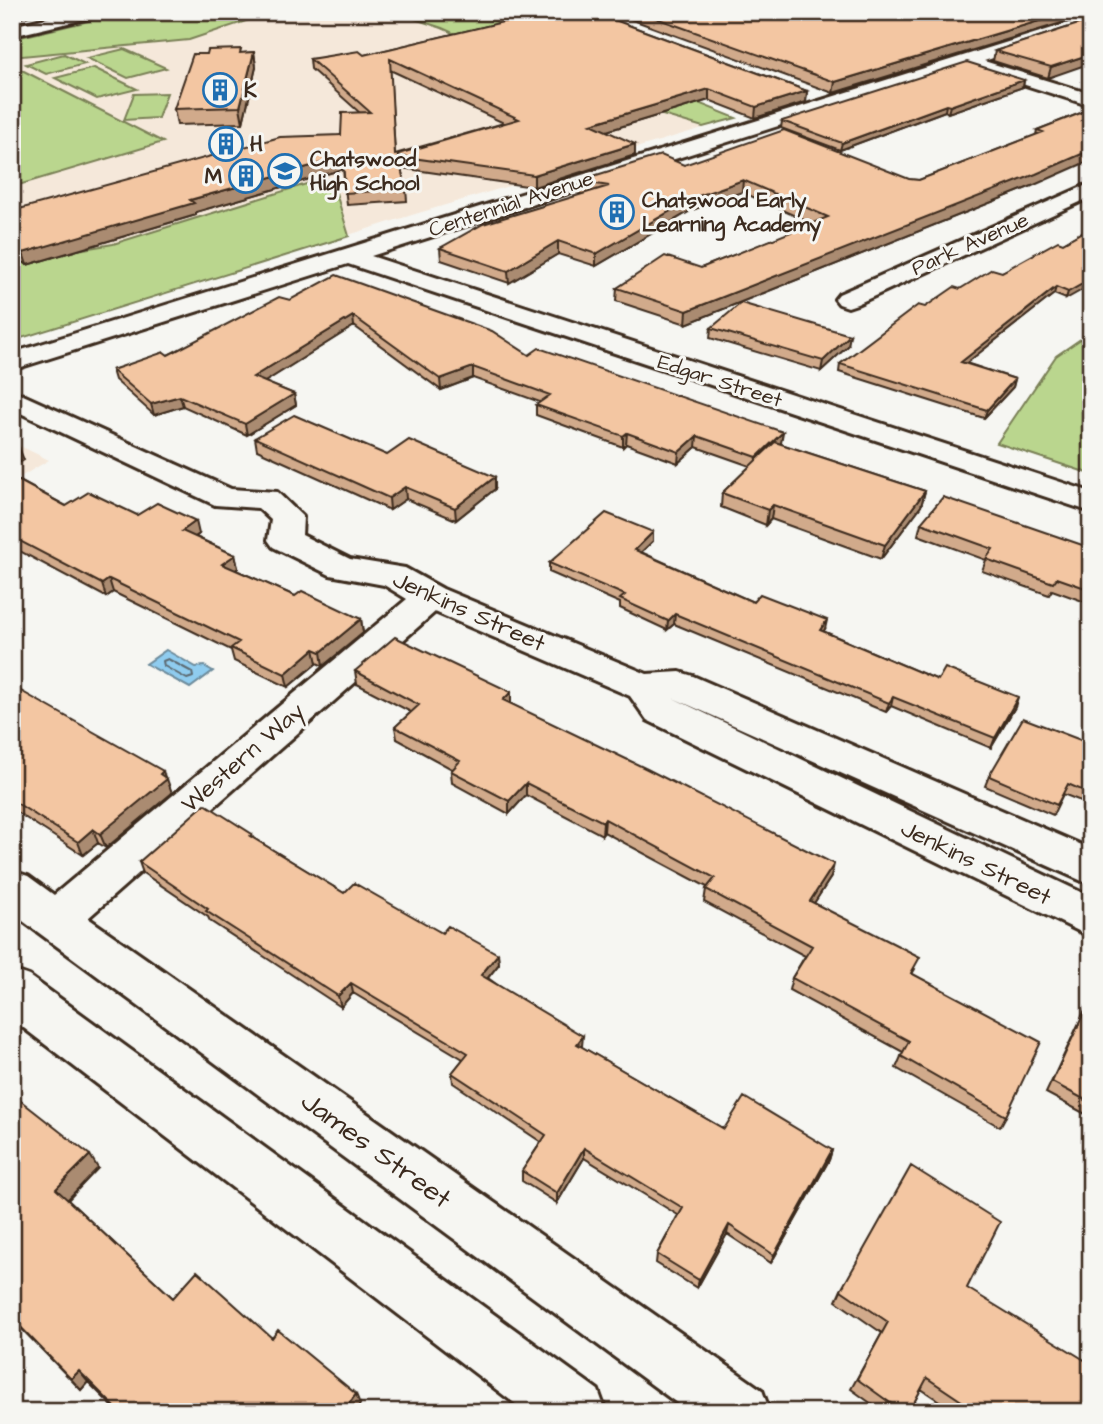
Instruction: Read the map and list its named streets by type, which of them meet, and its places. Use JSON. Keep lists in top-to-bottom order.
{
  "streets": {
    "street": [
      "Centennial Avenue",
      "Park Avenue",
      "Edgar Street",
      "Jenkins Street",
      "Western Way",
      "James Street"
    ]
  },
  "crossings": [
    ["Centennial Avenue", "Edgar Street"],
    ["Jenkins Street", "Western Way"],
    ["Western Way", "James Street"]
  ],
  "places": {
    "building": [
      "K",
      "H",
      "M",
      "Chatswood Early Learning Academy"
    ],
    "school or university": ["Chatswood High School"]
  }
}
